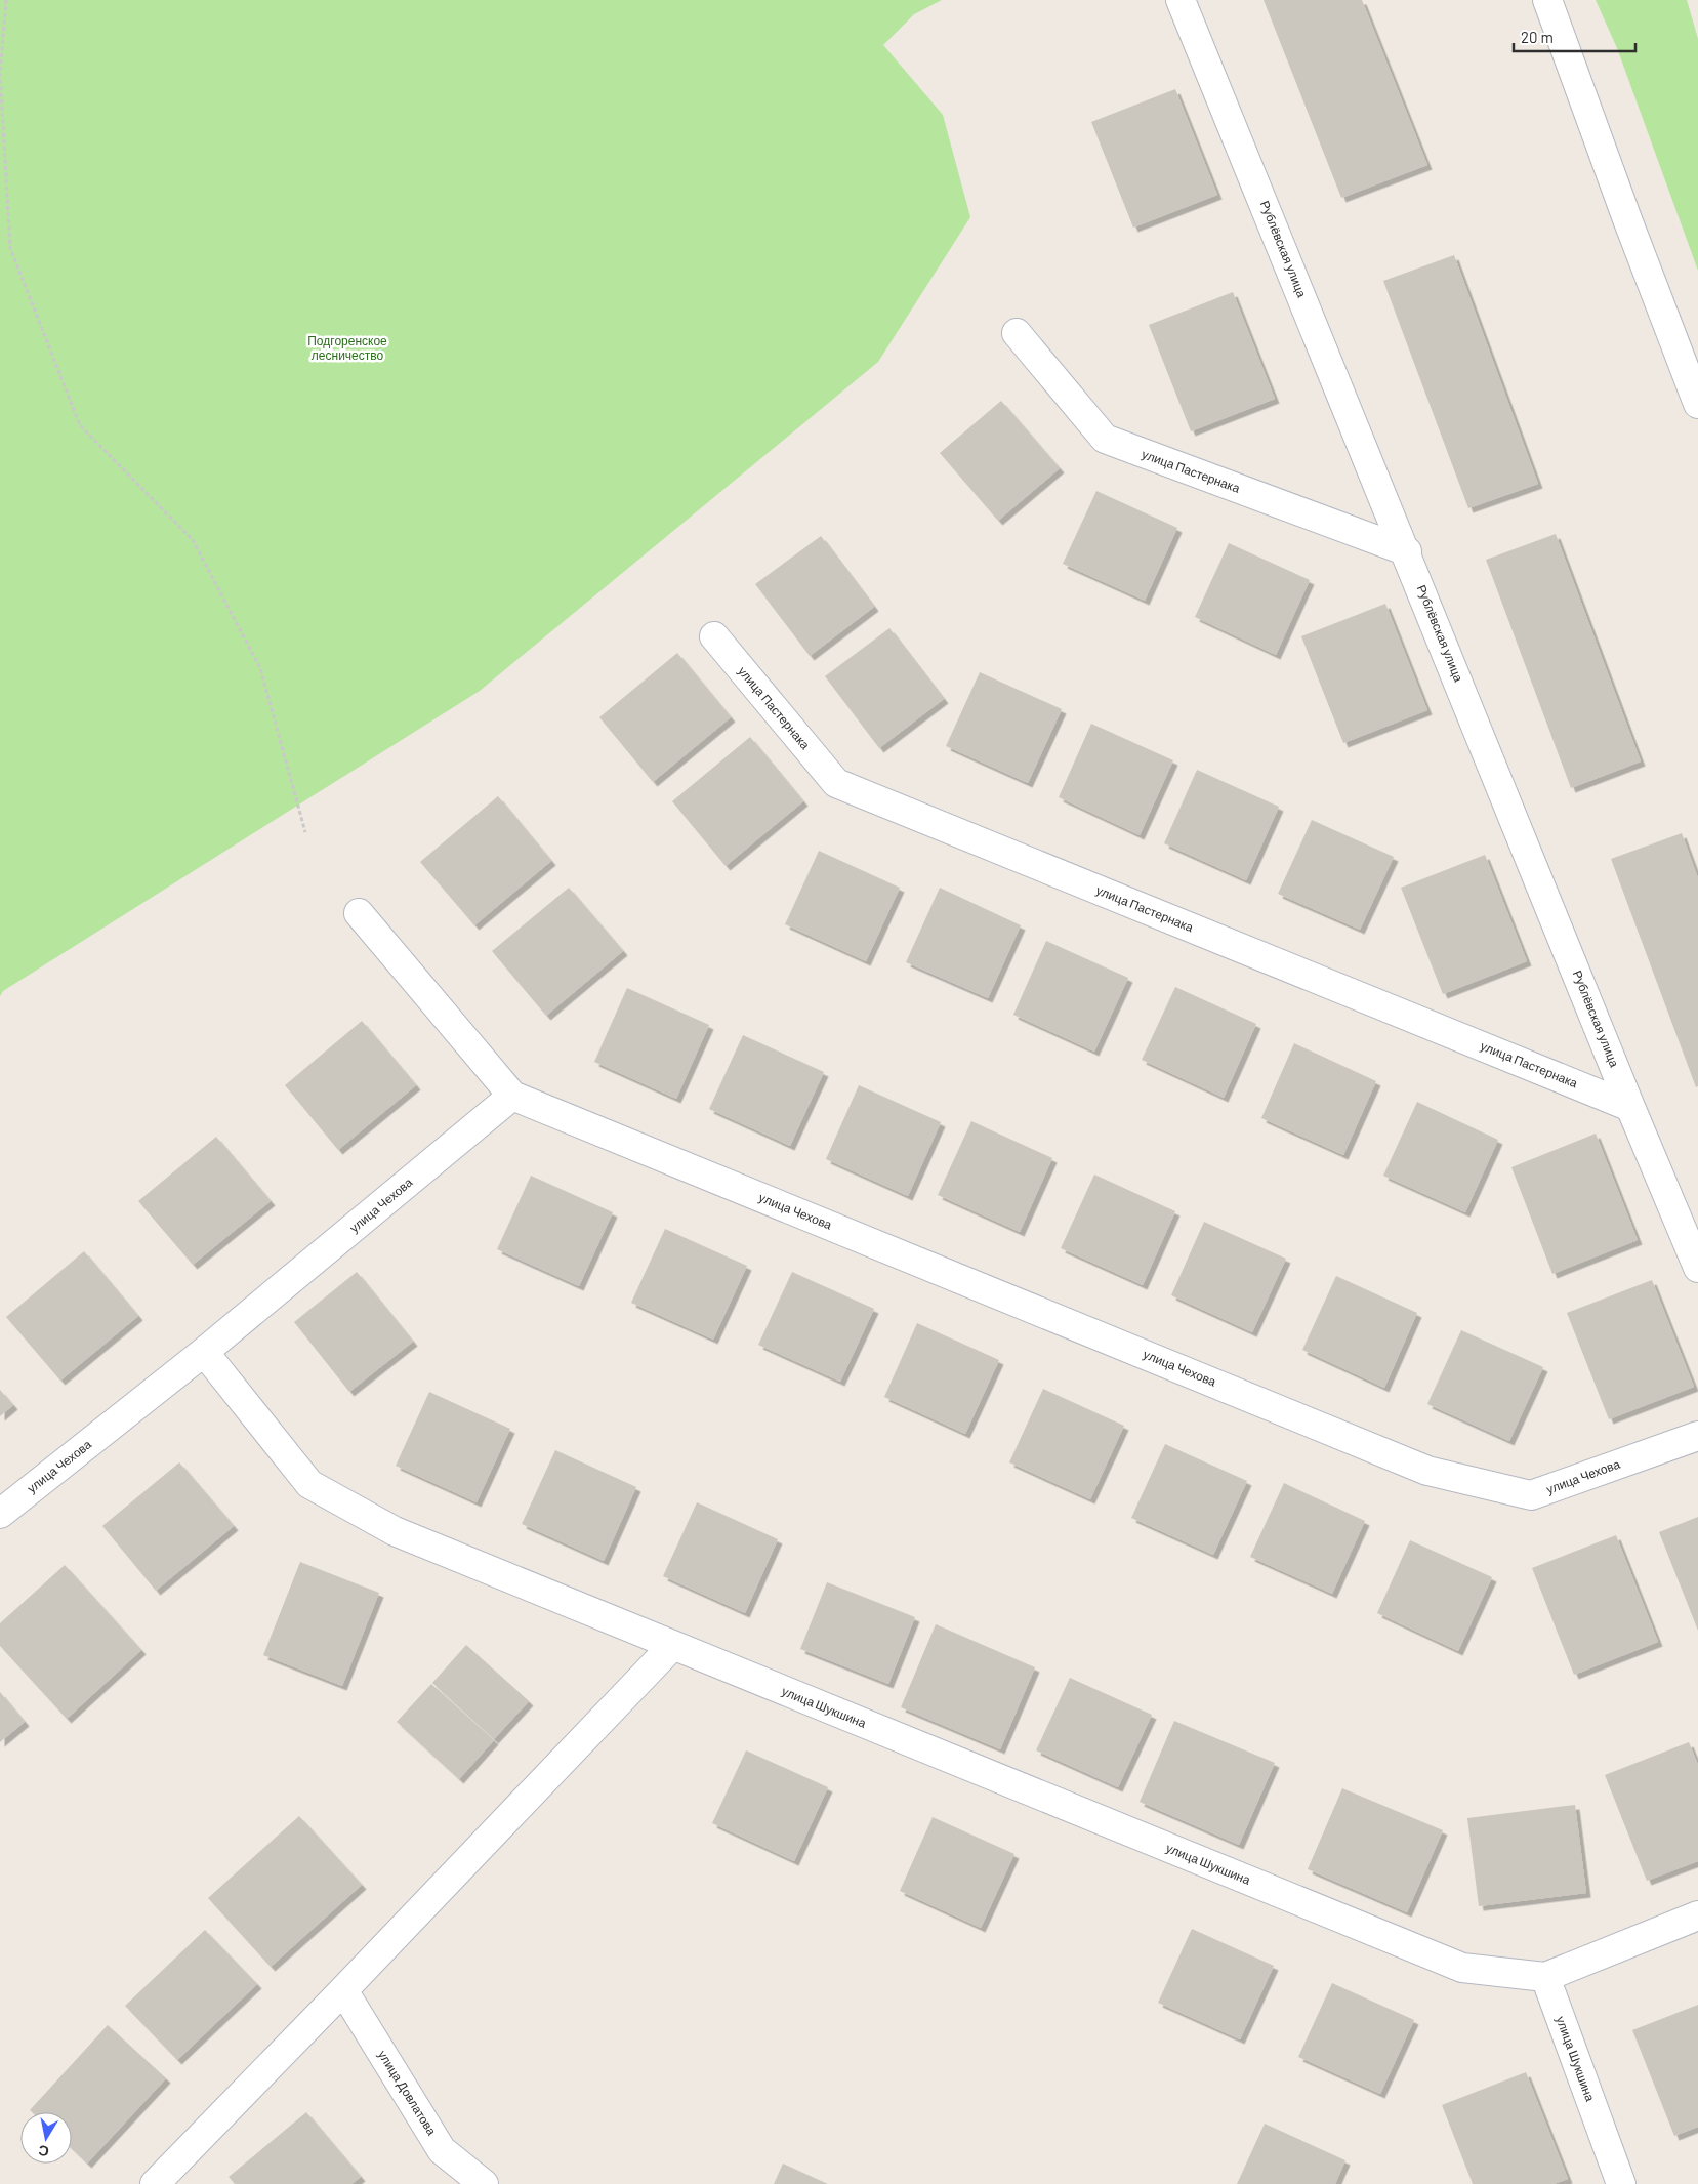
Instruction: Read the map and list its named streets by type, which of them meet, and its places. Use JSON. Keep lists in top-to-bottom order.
{
  "streets": {
    "street": [
      "Рублёвская улица",
      "улица Пастернака",
      "улица Чехова",
      "улица Шукшина",
      "улица Довлатова"
    ]
  },
  "crossings": [
    ["Рублёвская улица", "улица Пастернака"],
    ["улица Чехова", "улица Шукшина"]
  ],
  "parks": ["Подгоренское лесничество"],
  "scale_bar": "20 m",
  "north": "bottom"
}
